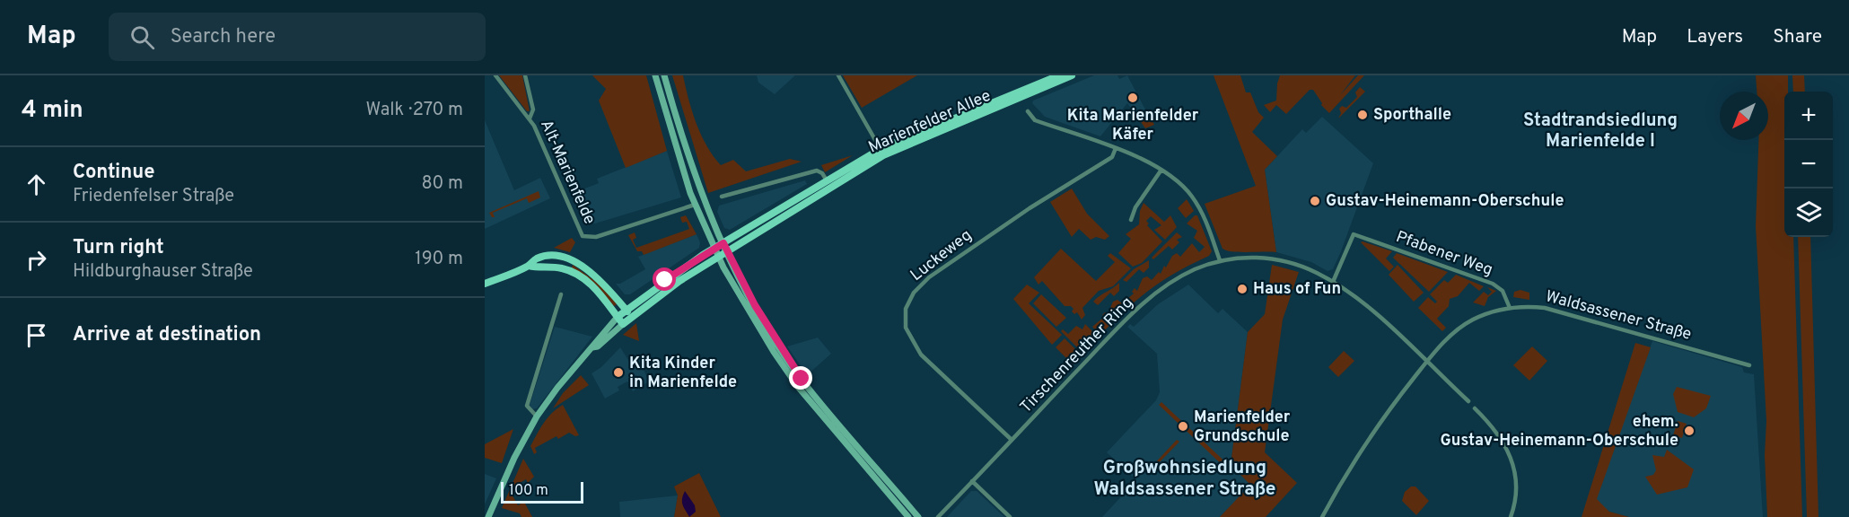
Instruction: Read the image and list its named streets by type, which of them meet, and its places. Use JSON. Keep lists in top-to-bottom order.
{
  "streets": {
    "main road": ["Marienfelder Allee"],
    "street": [
      "Alt-Marienfelde",
      "Pfabener Weg",
      "Luckeweg",
      "Waldsassener Straße",
      "Tirschenreuther Ring"
    ]
  },
  "crossings": [
    ["Pfabener Weg", "Waldsassener Straße"],
    ["Pfabener Weg", "Tirschenreuther Ring"],
    ["Luckeweg", "Tirschenreuther Ring"],
    ["Waldsassener Straße", "Tirschenreuther Ring"]
  ],
  "districts": ["Stadtrandsiedlung Marienfelde I", "Großwohnsiedlung Waldsassener Straße"],
  "places": [
    "Kita Marienfelder Käfer",
    "Sporthalle",
    "Gustav-Heinemann-Oberschule",
    "Haus of Fun",
    "Kita Kinder in Marienfelde",
    "Marienfelder Grundschule",
    "ehem. Gustav-Heinemann-Oberschule"
  ],
  "scale_bar": "100 m",
  "north": "bottom left",
  "page": {
    "header": "Map",
    "search": "Search here",
    "nav": ["Map", "Layers", "Share"],
    "heading": ["4 min", "Walk · 270 m"],
    "map_buttons": ["+", "−"],
    "list": [
      ["Continue", "Friedenfelser Straße", "80 m"],
      ["Turn right", "Hildburghauser Straße", "190 m"],
      "Arrive at destination"
    ],
    "scale": "100 m"
  }
}
